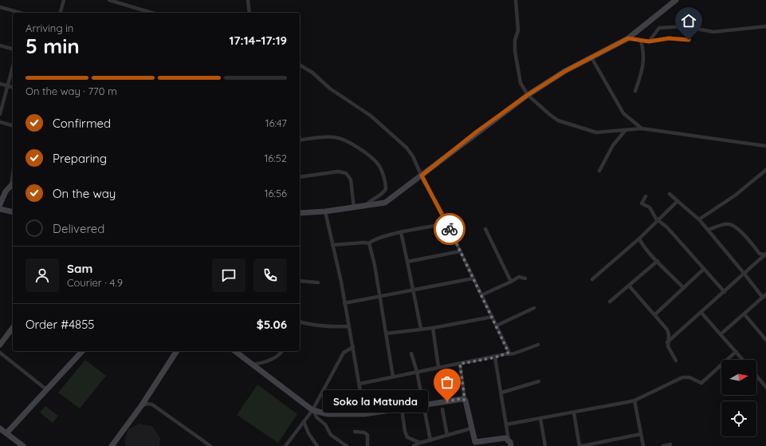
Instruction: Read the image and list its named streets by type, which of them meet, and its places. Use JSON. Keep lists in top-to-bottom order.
{
  "places": ["Soko la Matunda"],
  "north": "right",
  "page": {
    "heading": ["5 min", "Arriving in", "17:14–17:19"],
    "panel": [
      "Sam",
      "Courier · 4.9",
      "Order #4855",
      "$5.06"
    ],
    "bar": "On the way · 770 m",
    "list": [
      ["Confirmed", "16:47"],
      ["Preparing", "16:52"],
      ["On the way", "16:56"],
      "Delivered"
    ],
    "bubble": "Soko la Matunda"
  }
}
